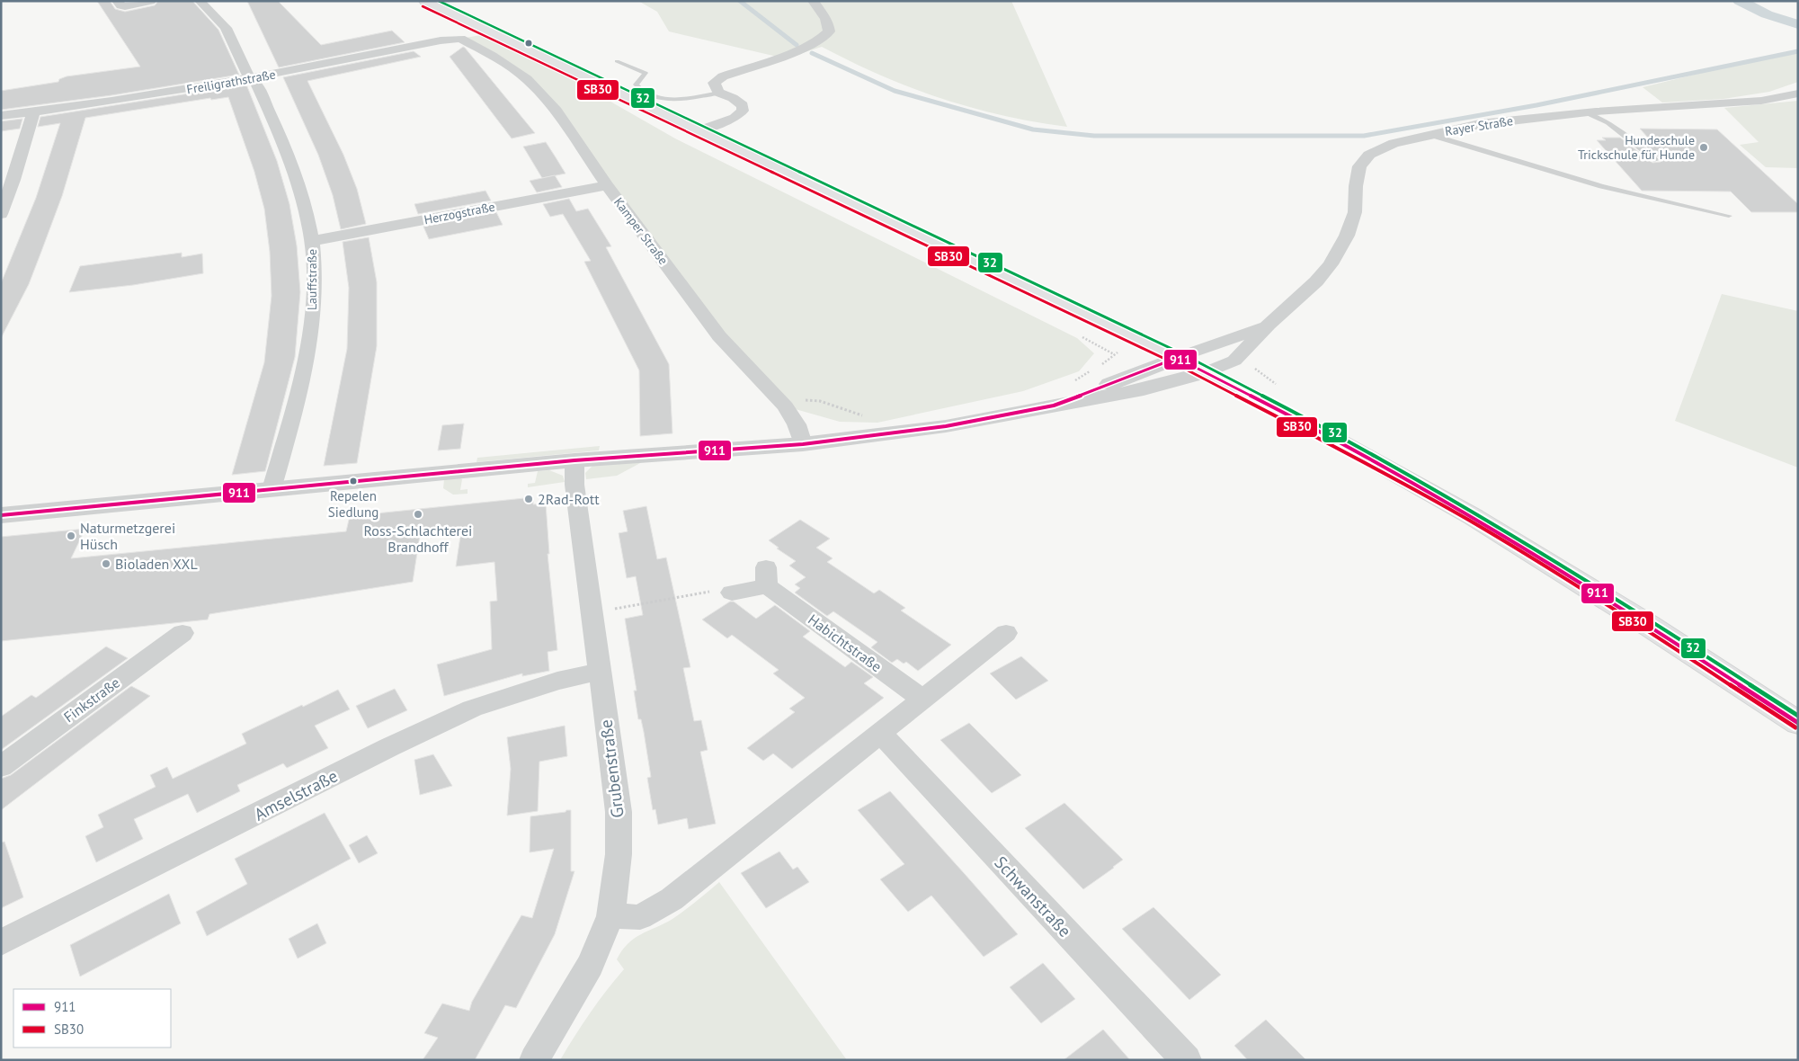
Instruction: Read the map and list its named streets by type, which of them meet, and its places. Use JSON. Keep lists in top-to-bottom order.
{
  "streets": {
    "street": [
      "Freiligrathstraße",
      "Rayer Straße",
      "Herzogstraße",
      "Kamper Straße",
      "Lauffstraße",
      "Habichtstraße",
      "Finkstraße",
      "Grubenstraße",
      "Amselstraße",
      "Schwanstraße"
    ]
  },
  "crossings": [
    ["Freiligrathstraße", "Kamper Straße"],
    ["Freiligrathstraße", "Lauffstraße"],
    ["Herzogstraße", "Kamper Straße"],
    ["Herzogstraße", "Lauffstraße"],
    ["Grubenstraße", "Amselstraße"]
  ],
  "places": [
    "Hundeschule Trickschule für Hunde",
    "Repelen Siedlung",
    "2Rad-Rott",
    "Ross-Schlachterei Brandhoff",
    "Naturmetzgerei Hüsch",
    "Bioladen XXL"
  ],
  "lines": ["transit line 32", "transit line SB30", "transit line 911"],
  "legend": ["911", "SB30"]
}
